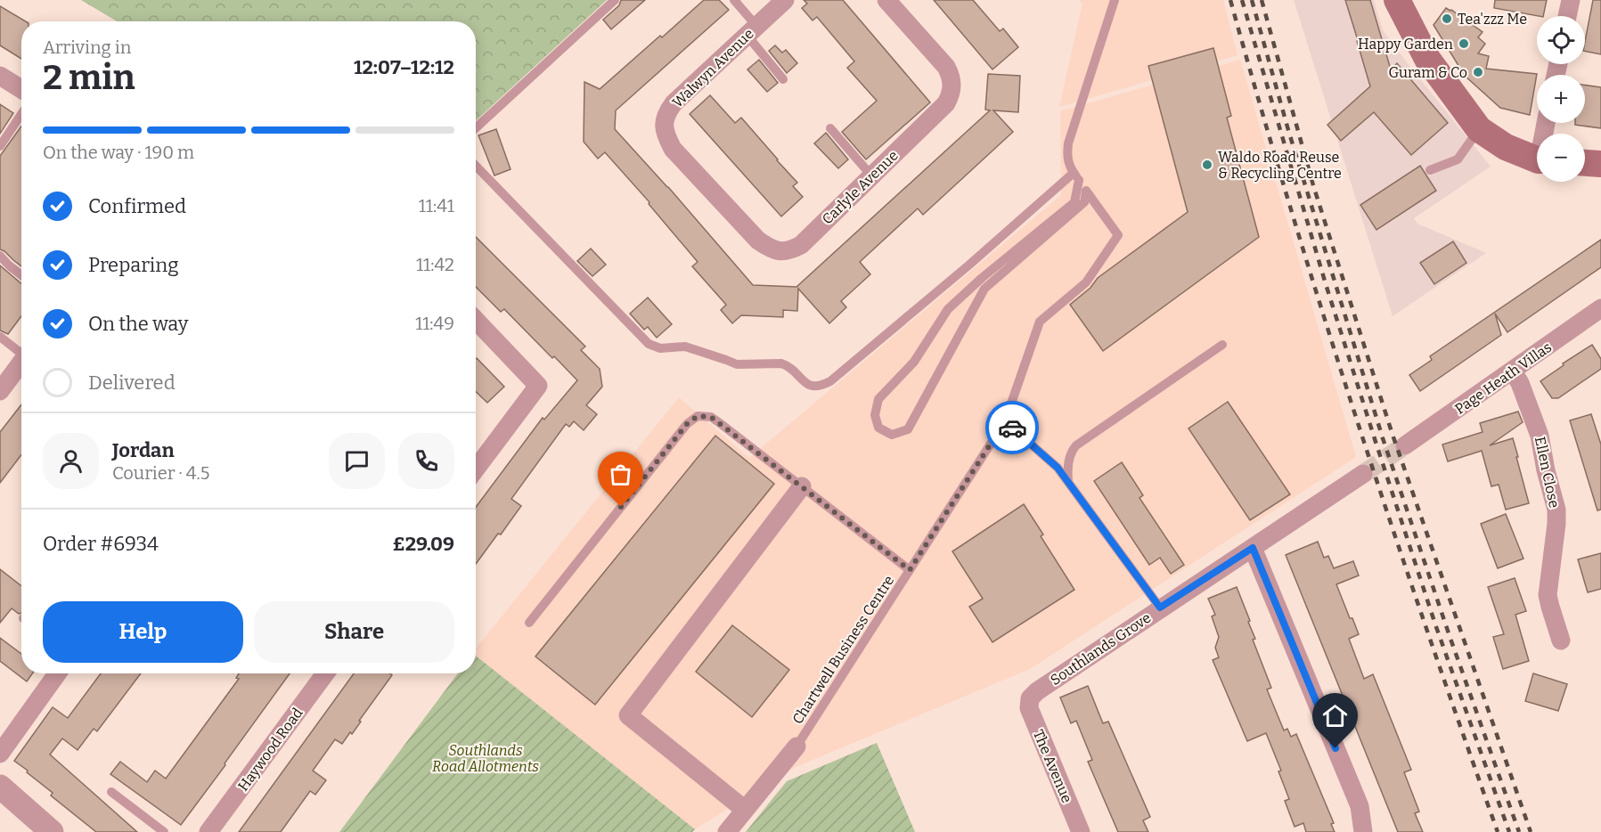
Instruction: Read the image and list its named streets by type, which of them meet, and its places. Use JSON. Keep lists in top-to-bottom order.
{
  "streets": {
    "street": [
      "Walwyn Avenue",
      "Carlyle Avenue",
      "Page Heath Villas",
      "Ellen Close",
      "Southlands Grove",
      "Haywood Road",
      "The Avenue"
    ],
    "lane": ["Chartwell Business Centre"]
  },
  "crossings": [
    ["Walwyn Avenue", "Carlyle Avenue"],
    ["Page Heath Villas", "Ellen Close"],
    ["Southlands Grove", "The Avenue"]
  ],
  "parks": ["Southlands Road Allotments"],
  "places": [
    "Tea'zzz Me",
    "Happy Garden",
    "Guram & Co",
    "Waldo Road Reuse & Recycling Centre"
  ],
  "page": {
    "map_buttons": ["+", "−"],
    "heading": ["2 min", "Arriving in", "12:07–12:12"],
    "panel": [
      "Jordan",
      "Courier · 4.5",
      "Order #6934",
      "£29.09"
    ],
    "bar": "On the way · 190 m",
    "list": [
      ["Confirmed", "11:41"],
      ["Preparing", "11:42"],
      ["On the way", "11:49"],
      "Delivered"
    ],
    "buttons": ["Help", "Share"]
  }
}
